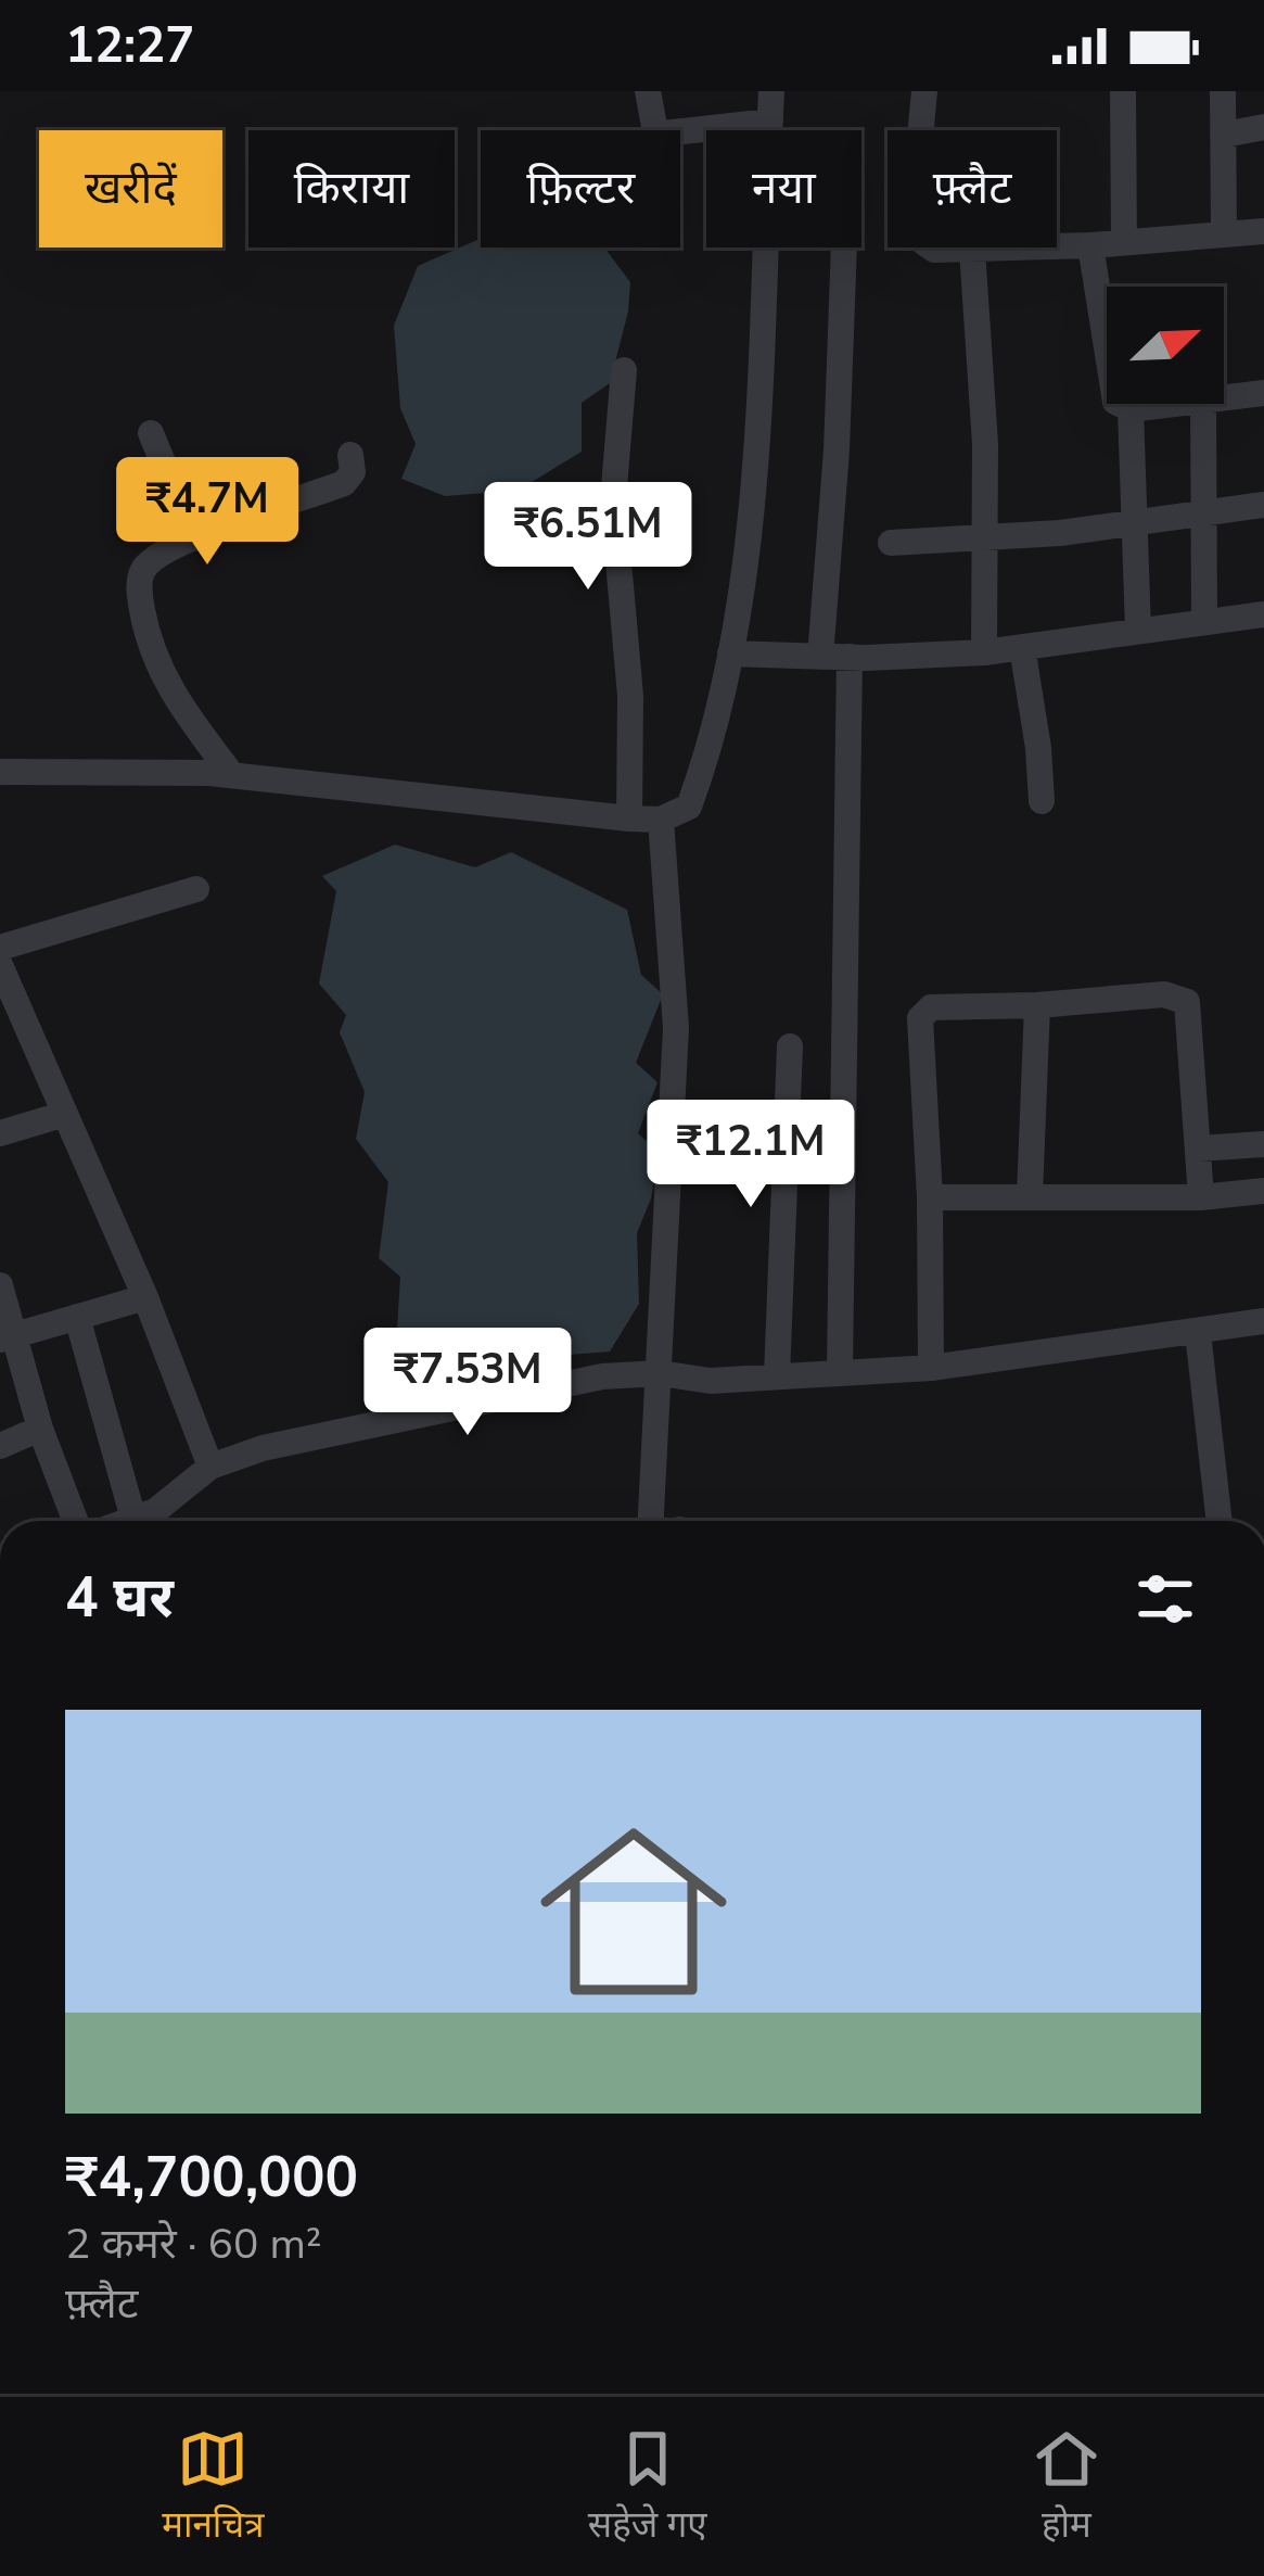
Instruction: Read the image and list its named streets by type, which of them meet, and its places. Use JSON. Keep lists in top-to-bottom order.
{
  "north": "top right",
  "page": {
    "status": "12:27",
    "chip": [
      "खरीदें",
      "किराया",
      "फ़िल्टर",
      "नया",
      "फ़्लैट"
    ],
    "price": [
      "₹4.7M",
      "₹6.51M",
      "₹12.1M",
      "₹7.53M"
    ],
    "heading": "4 घर",
    "list": [
      {
        "name": "₹4,700,000",
        "note": "2 कमरे · 60 m² · फ़्लैट"
      }
    ],
    "tabs": ["मानचित्र", "सहेजे गए", "होम"]
  }
}
